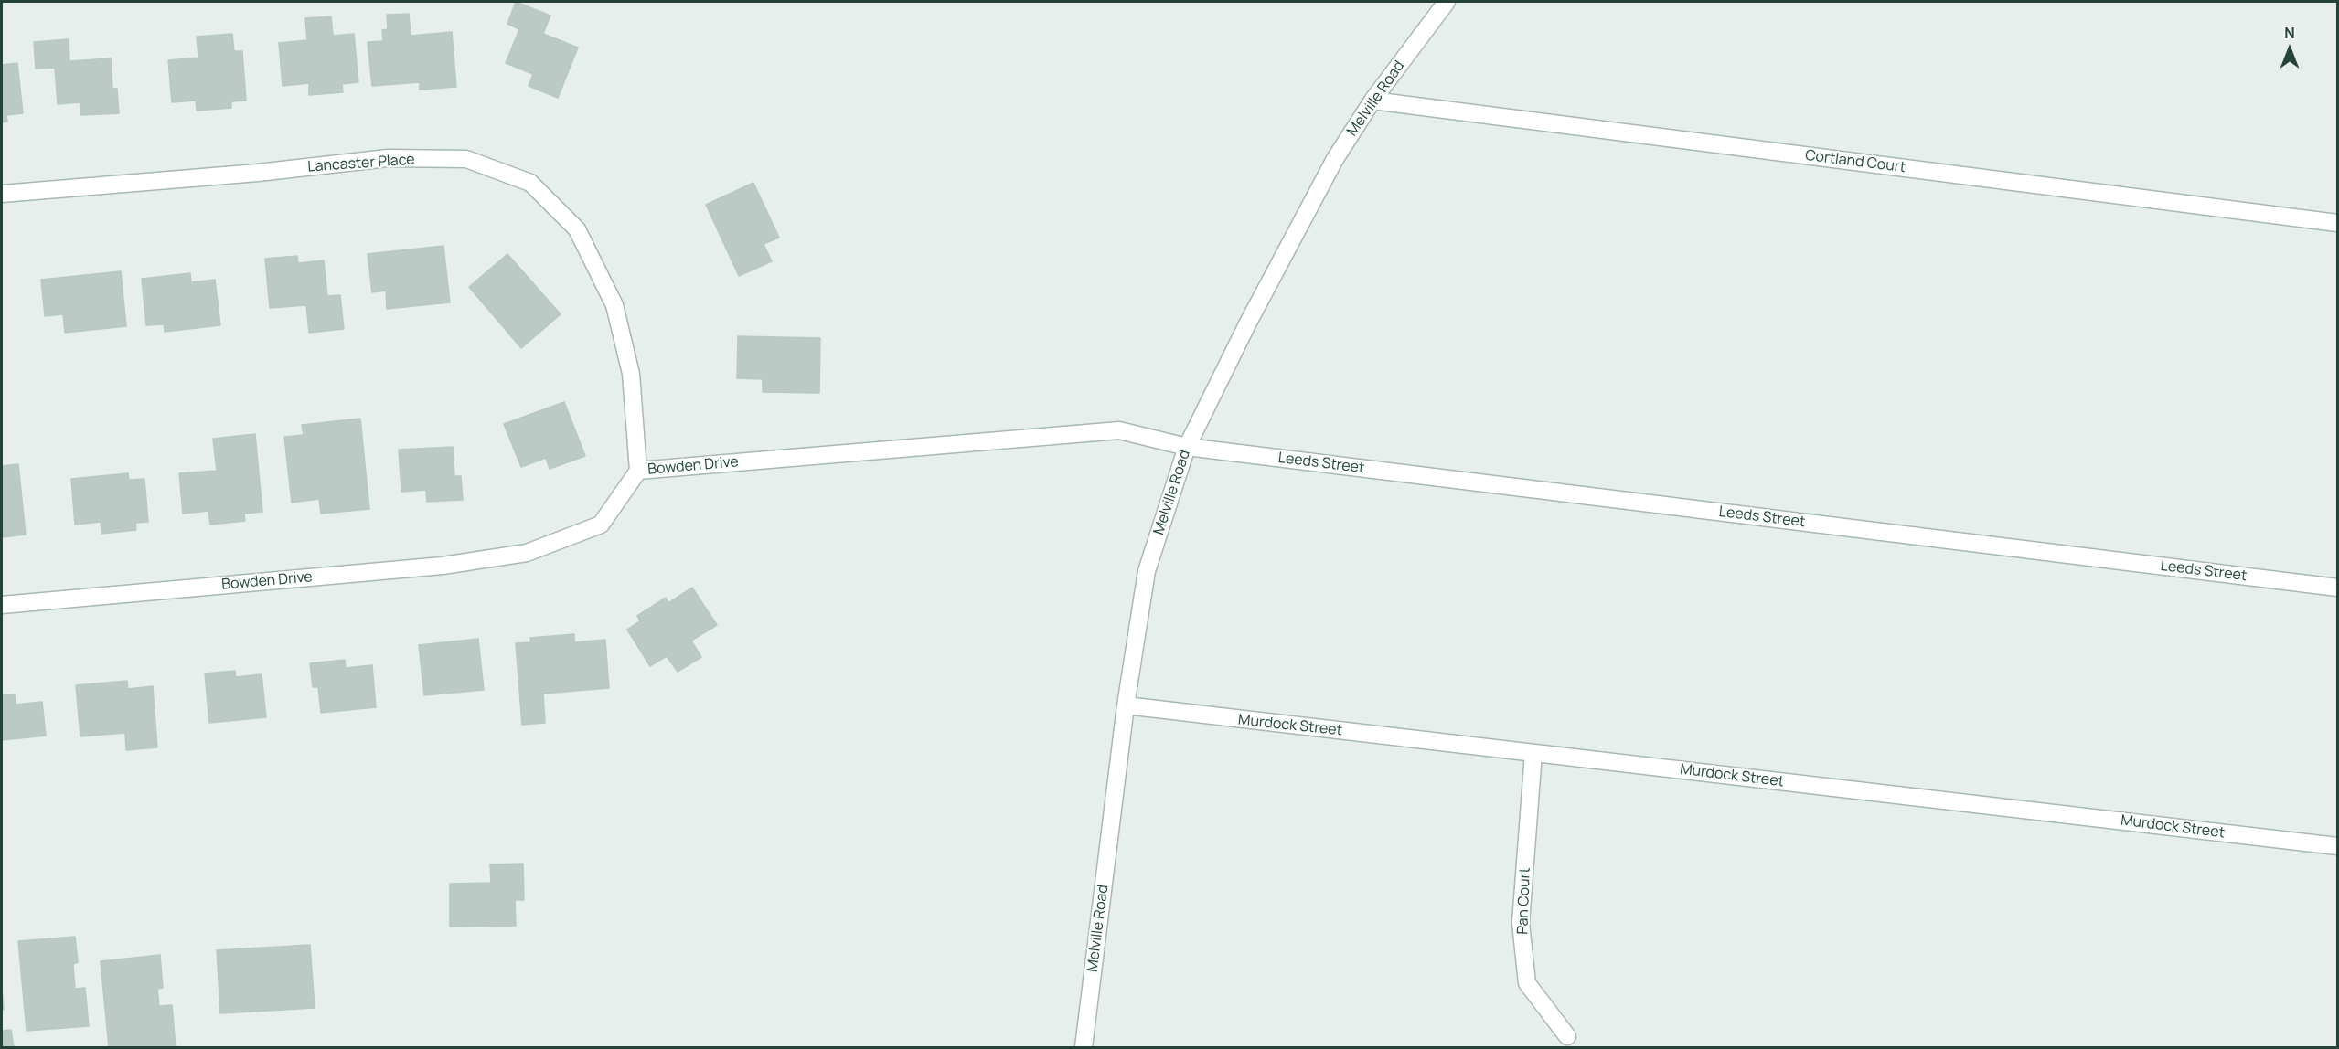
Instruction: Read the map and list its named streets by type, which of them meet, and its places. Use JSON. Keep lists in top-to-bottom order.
{
  "streets": {
    "street": [
      "Melville Road",
      "Cortland Court",
      "Lancaster Place",
      "Leeds Street",
      "Bowden Drive",
      "Murdock Street",
      "Pan Court"
    ]
  },
  "crossings": [
    ["Melville Road", "Cortland Court"],
    ["Melville Road", "Leeds Street"],
    ["Melville Road", "Bowden Drive"],
    ["Melville Road", "Murdock Street"],
    ["Lancaster Place", "Bowden Drive"],
    ["Leeds Street", "Bowden Drive"],
    ["Murdock Street", "Pan Court"]
  ],
  "north": "top"
}
